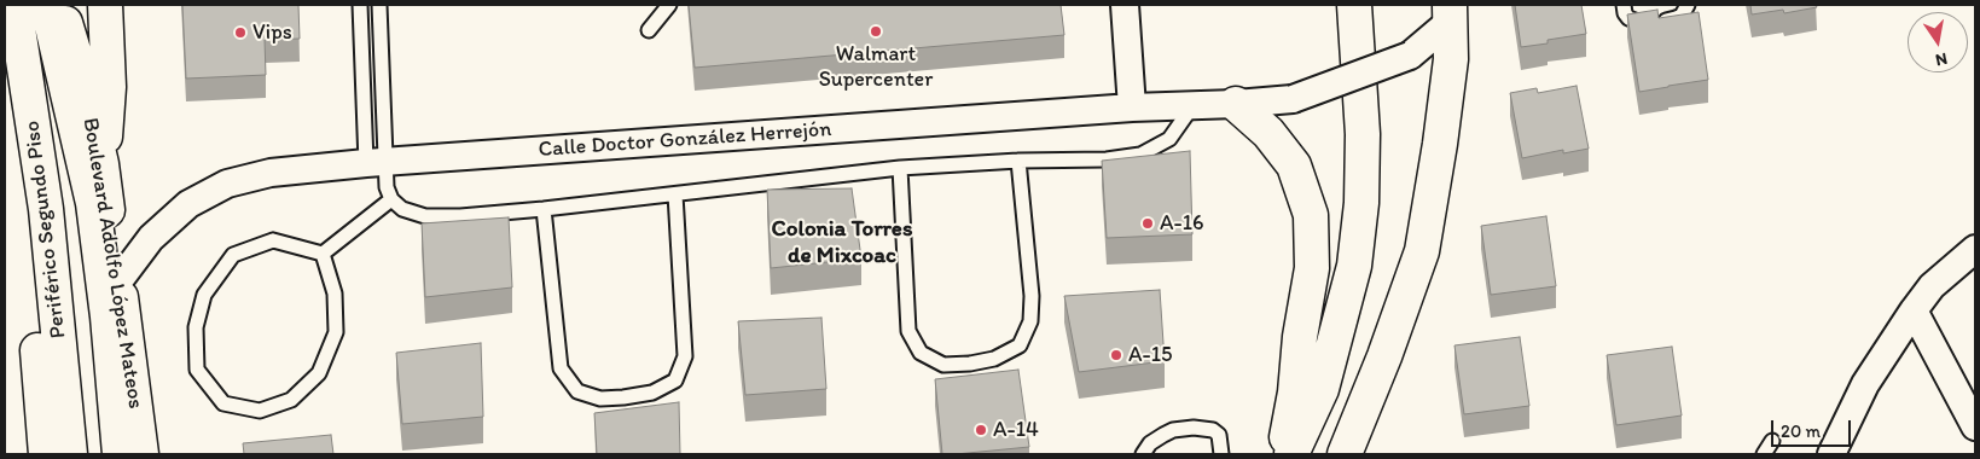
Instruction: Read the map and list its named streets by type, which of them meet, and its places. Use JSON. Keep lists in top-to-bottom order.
{
  "streets": {
    "main road": ["Periférico Segundo Piso", "Boulevard Adolfo López Mateos"],
    "street": ["Calle Doctor González Herrejón"]
  },
  "crossings": [
    ["Calle Doctor González Herrejón", "Boulevard Adolfo López Mateos"]
  ],
  "districts": ["Colonia Torres de Mixcoac"],
  "places": [
    "Walmart Supercenter",
    "Vips",
    "A-16",
    "A-15",
    "A-14"
  ],
  "scale_bar": "20 m",
  "north": "bottom"
}
